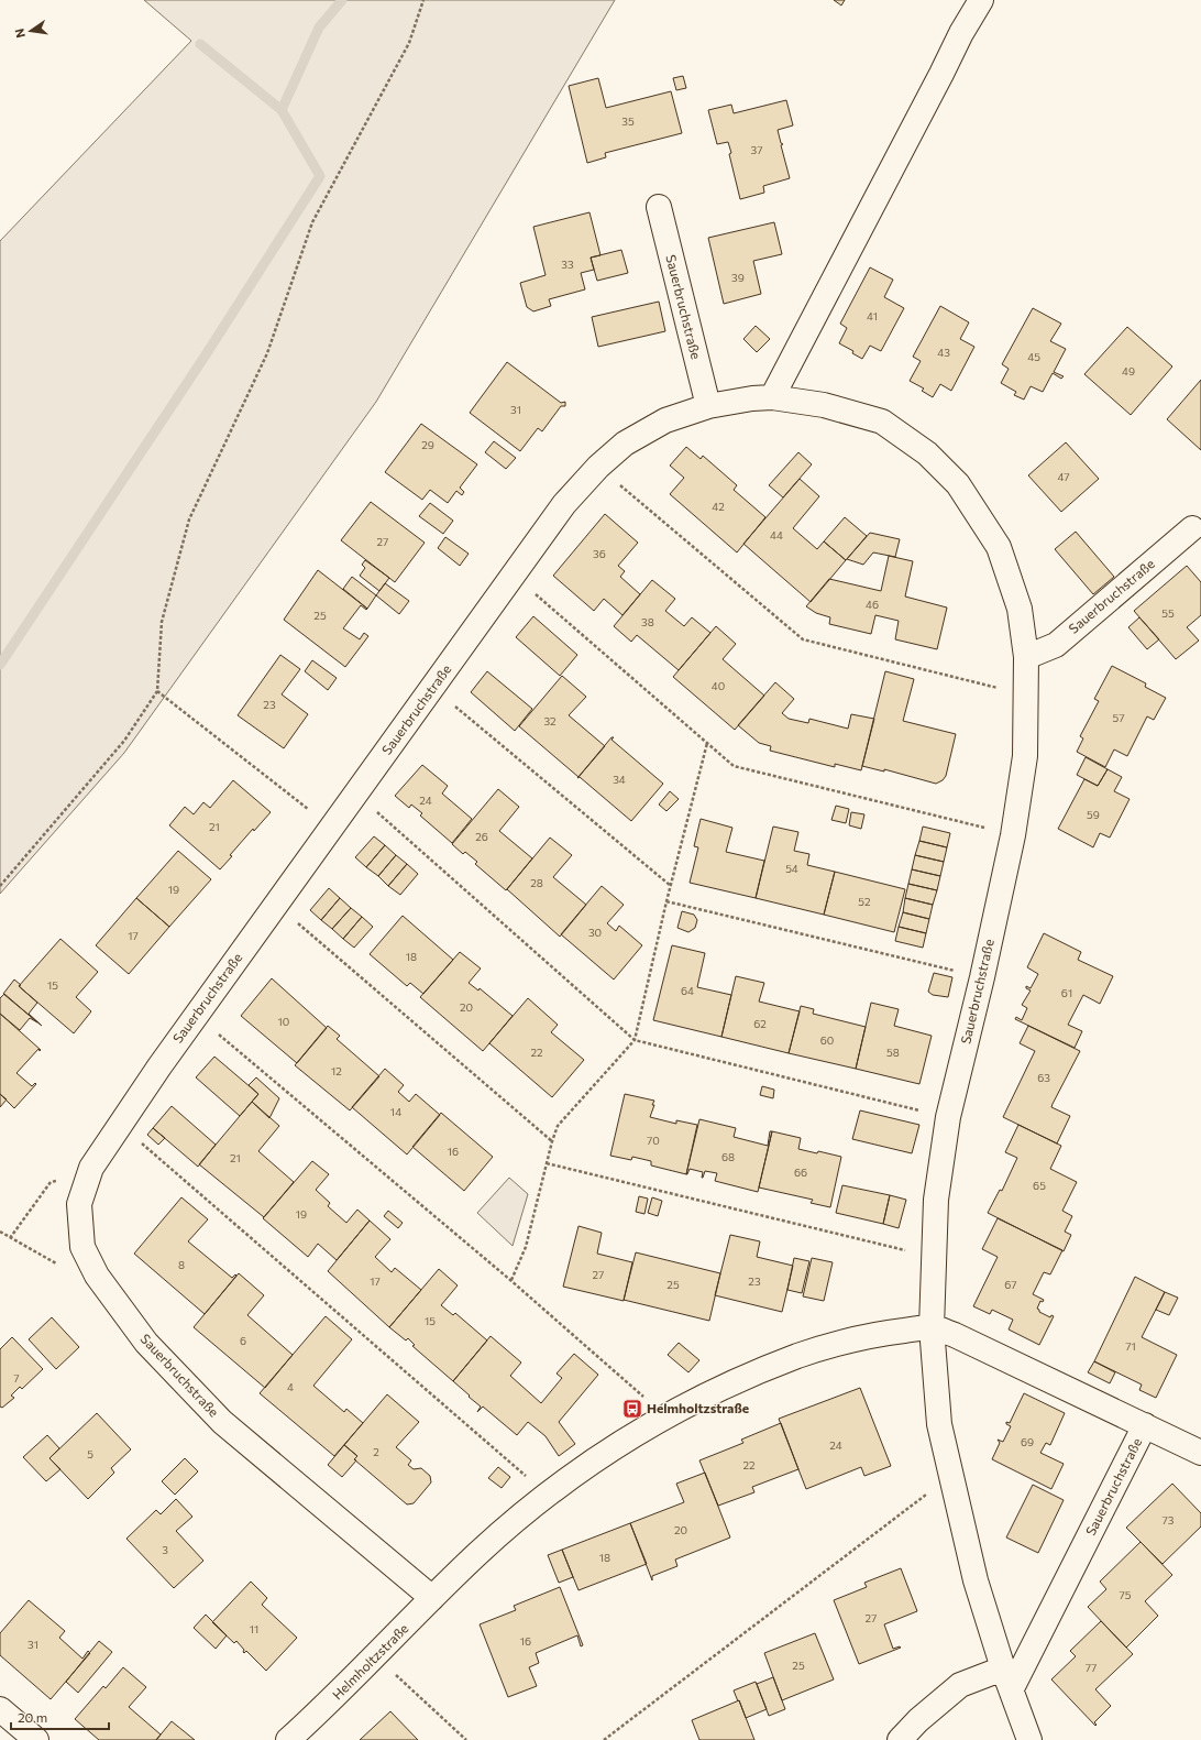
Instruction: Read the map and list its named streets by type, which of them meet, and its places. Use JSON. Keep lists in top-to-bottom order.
{
  "streets": {
    "street": ["Sauerbruchstraße", "Helmholtzstraße"]
  },
  "crossings": [
    ["Sauerbruchstraße", "Helmholtzstraße"]
  ],
  "places": {
    "bus stop": ["Helmholtzstraße"]
  },
  "house_numbers": [
    "35",
    "37",
    "33",
    "39",
    "41",
    "43",
    "45",
    "49",
    "31",
    "29",
    "47",
    "42",
    "44",
    "27",
    "36",
    "46",
    "55",
    "25",
    "38",
    "40",
    "23",
    "57",
    "32",
    "34",
    "24",
    "59",
    "21",
    "26",
    "54",
    "28",
    "19",
    "52",
    "30",
    "17",
    "18",
    "15",
    "64",
    "61",
    "20",
    "10",
    "62",
    "60",
    "22",
    "58",
    "12",
    "63",
    "14",
    "70",
    "16",
    "68",
    "21",
    "66",
    "65",
    "19",
    "8",
    "27",
    "17",
    "23",
    "25",
    "67",
    "15",
    "6",
    "71",
    "7",
    "4",
    "69",
    "24",
    "2",
    "5",
    "22",
    "73",
    "20",
    "3",
    "18",
    "75",
    "27",
    "11",
    "16",
    "31",
    "25",
    "77"
  ],
  "scale_bar": "20 m",
  "north": "left"
}
